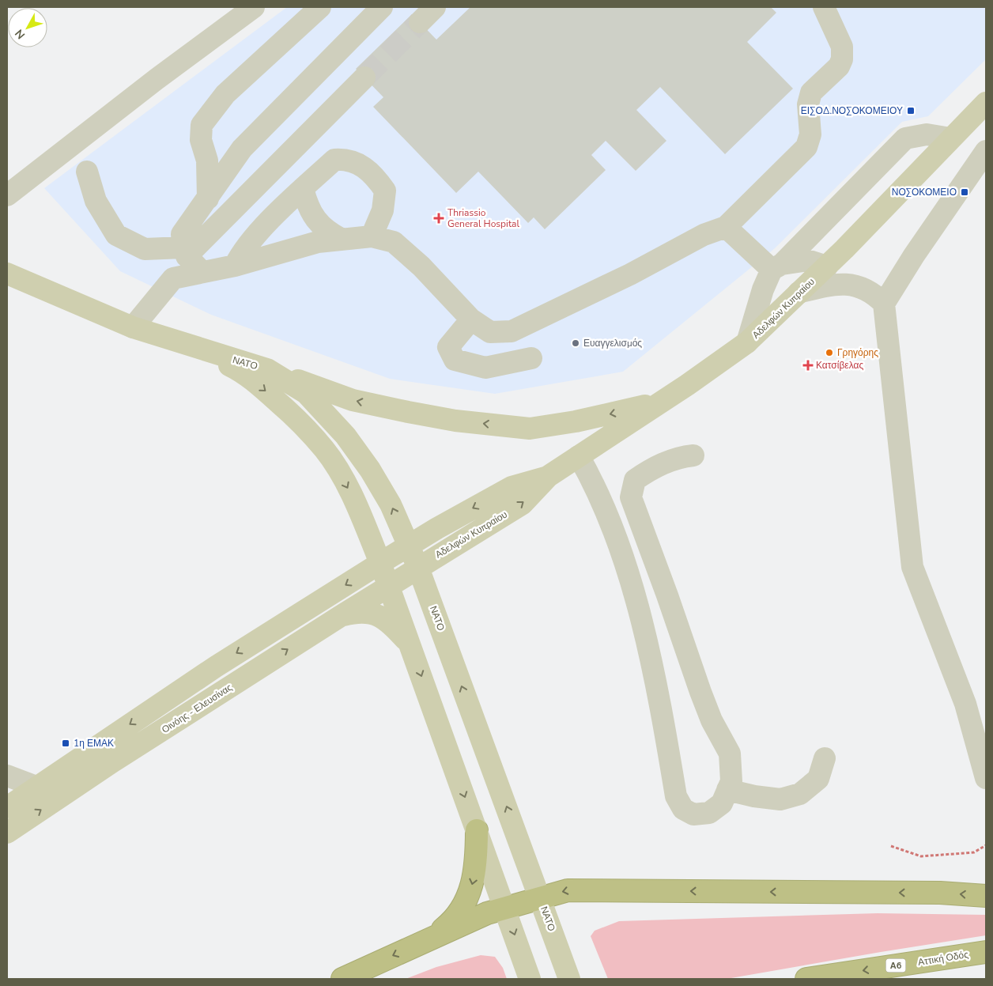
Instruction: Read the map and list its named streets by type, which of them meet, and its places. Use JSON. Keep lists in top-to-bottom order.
{
  "streets": {
    "highway": ["Αττική Οδός", "Α6"],
    "main road": ["Αδελφών Κυπραίου", "ΝΑΤΟ", "Οινόης - Ελευσίνας"]
  },
  "crossings": [
    ["Αδελφών Κυπραίου", "ΝΑΤΟ"],
    ["Αδελφών Κυπραίου", "Οινόης - Ελευσίνας"],
    ["ΝΑΤΟ", "Οινόης - Ελευσίνας"]
  ],
  "places": {
    "transit": ["ΕΙΣΟΔ.ΝΟΣΟΚΟΜΕΙΟΥ", "ΝΟΣΟΚΟΜΕΙΟ", "1η ΕΜΑΚ"],
    "health": ["Thriassio General Hospital", "Κατσίβελας"],
    "other": ["Ευαγγελισμός", "Γρηγόρης"]
  },
  "north": "bottom left"
}
